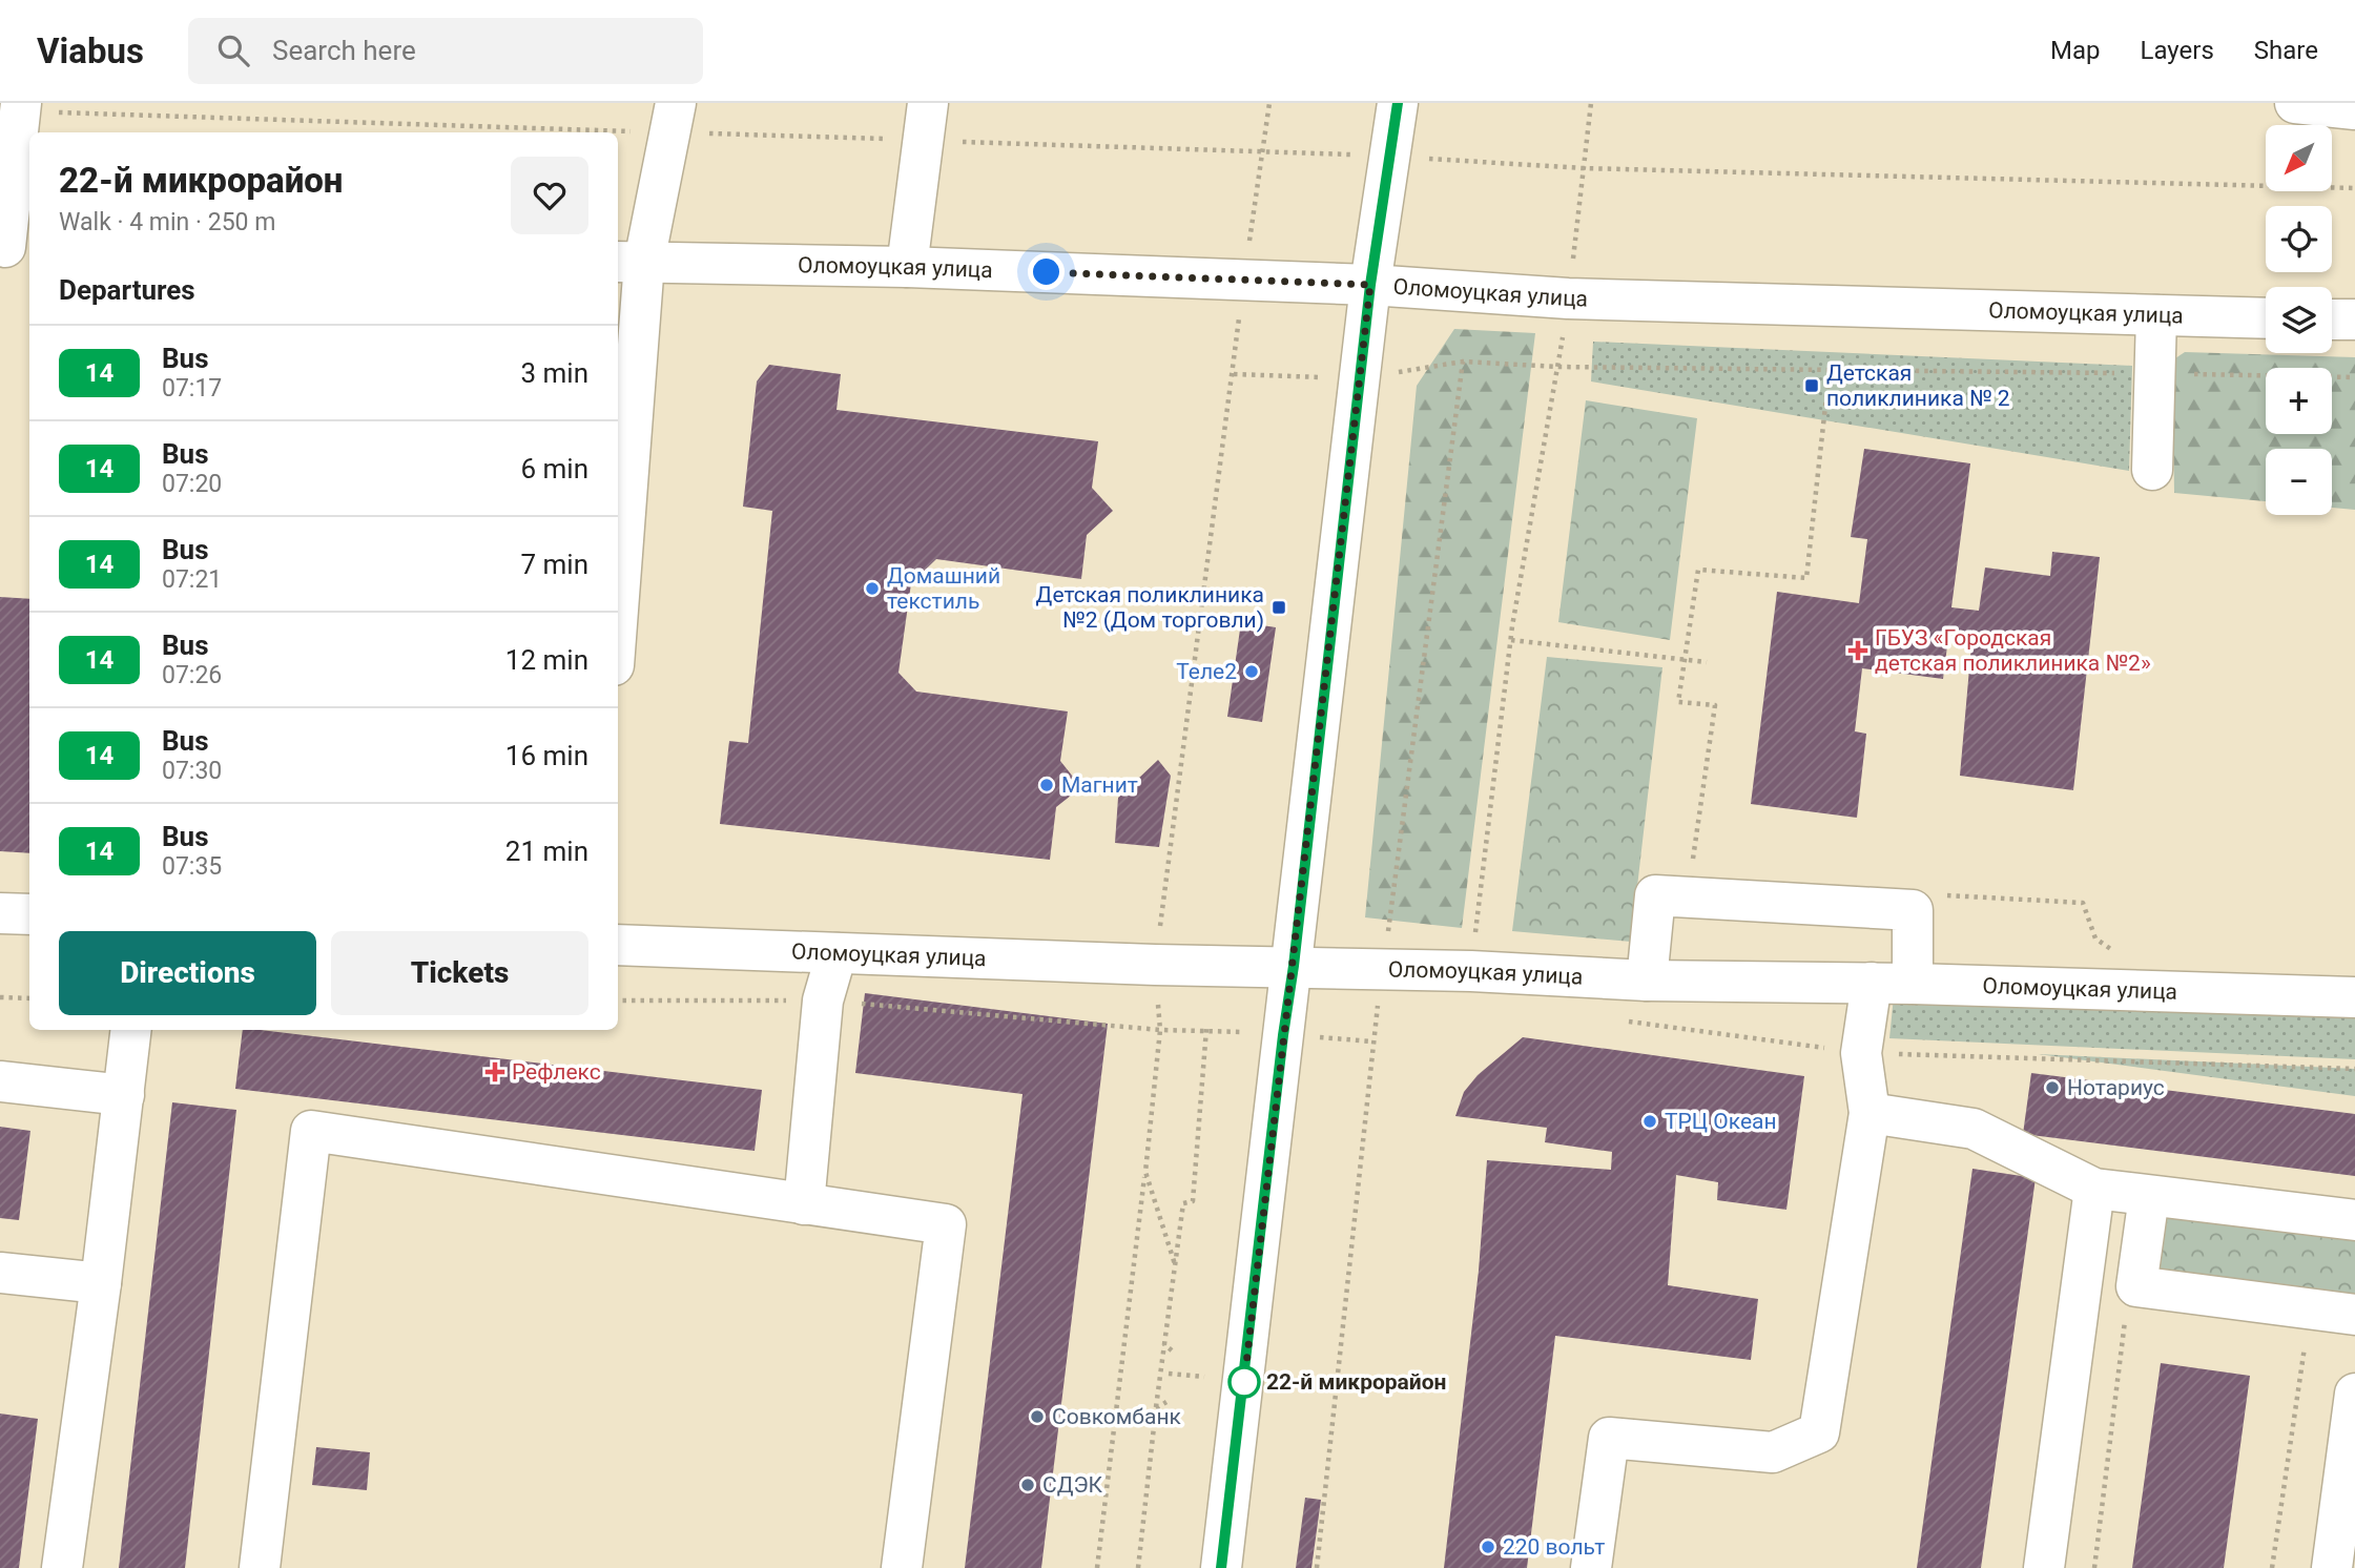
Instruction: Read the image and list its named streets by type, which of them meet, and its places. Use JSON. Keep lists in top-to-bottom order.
{
  "streets": {
    "street": ["Оломоуцкая улица"]
  },
  "places": {
    "transit": ["Детская поликлиника № 2", "Детская поликлиника №2 (Дом торговли)"],
    "other": [
      "Домашний текстиль",
      "Теле2",
      "Магнит",
      "Нотариус",
      "ТРЦ Океан",
      "22-й микрорайон",
      "Совкомбанк",
      "СДЭК",
      "220 вольт"
    ],
    "health": ["ГБУЗ «Городская детская поликлиника №2»", "Рефлекс"]
  },
  "lines": ["bus line 14"],
  "north": "bottom left",
  "page": {
    "header": "Viabus",
    "search": "Search here",
    "nav": ["Map", "Layers", "Share"],
    "map_buttons": ["+", "−"],
    "heading": [
      ["22-й микрорайон", "Walk · 4 min · 250 m"],
      "Departures"
    ],
    "list": [
      {
        "mark": "14",
        "name": "Bus",
        "note": "07:17",
        "value": "3 min"
      },
      {
        "mark": "14",
        "name": "Bus",
        "note": "07:20",
        "value": "6 min"
      },
      {
        "mark": "14",
        "name": "Bus",
        "note": "07:21",
        "value": "7 min"
      },
      {
        "mark": "14",
        "name": "Bus",
        "note": "07:26",
        "value": "12 min"
      },
      {
        "mark": "14",
        "name": "Bus",
        "note": "07:30",
        "value": "16 min"
      },
      {
        "mark": "14",
        "name": "Bus",
        "note": "07:35",
        "value": "21 min"
      }
    ],
    "buttons": ["Directions", "Tickets"]
  }
}
